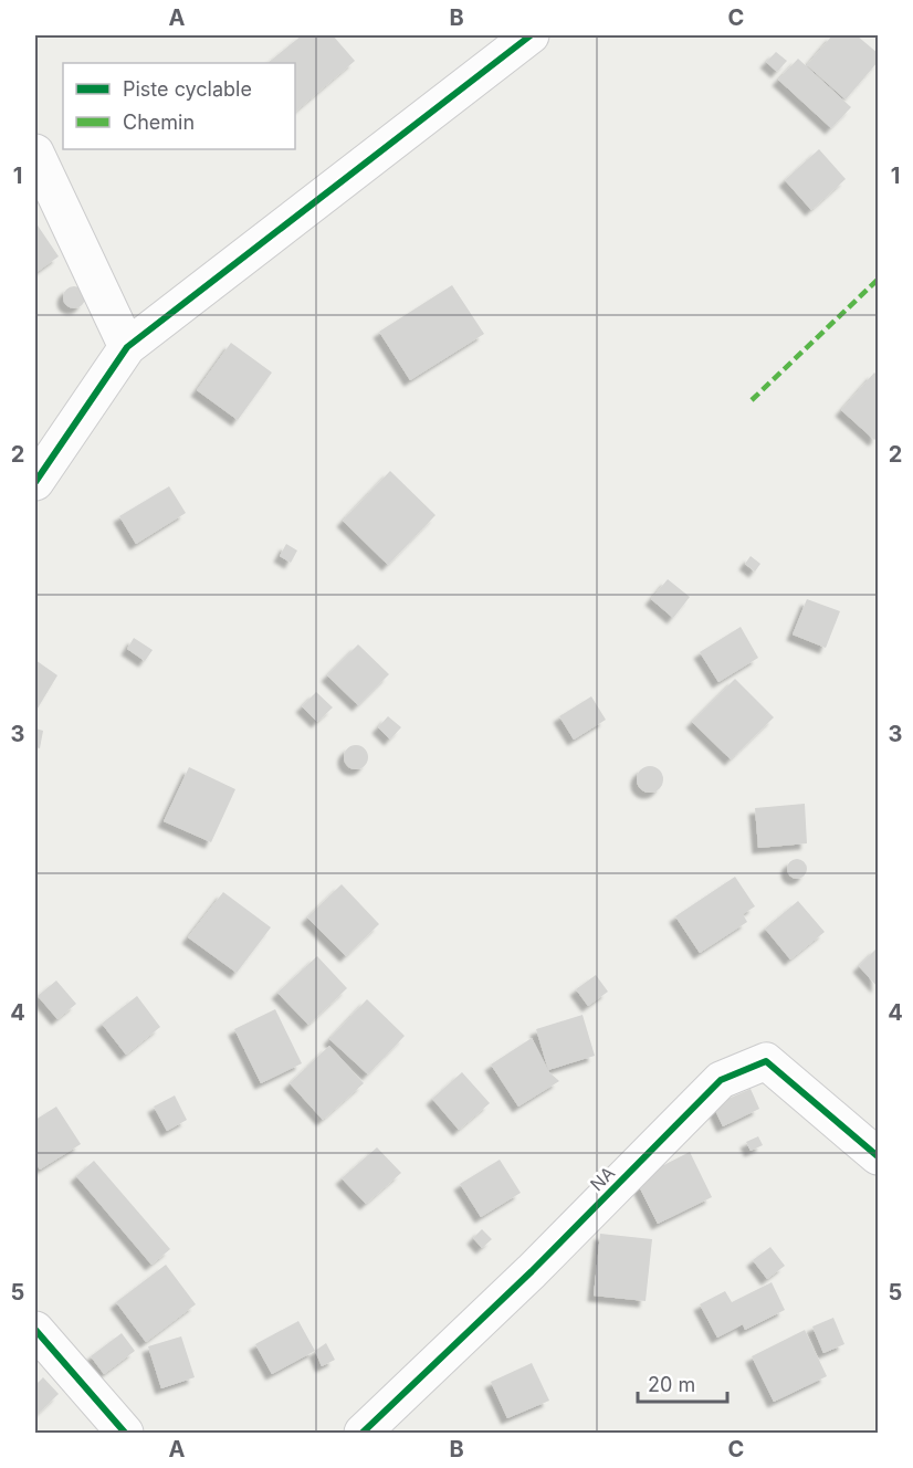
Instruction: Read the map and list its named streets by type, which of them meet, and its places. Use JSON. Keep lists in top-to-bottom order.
{
  "streets": {
    "street": ["NA"]
  },
  "legend": ["Piste cyclable", "Chemin"],
  "scale_bar": "20 m",
  "grid": {
    "columns": ["A", "B", "C"],
    "rows": [
      "1",
      "2",
      "3",
      "4",
      "5"
    ]
  }
}
